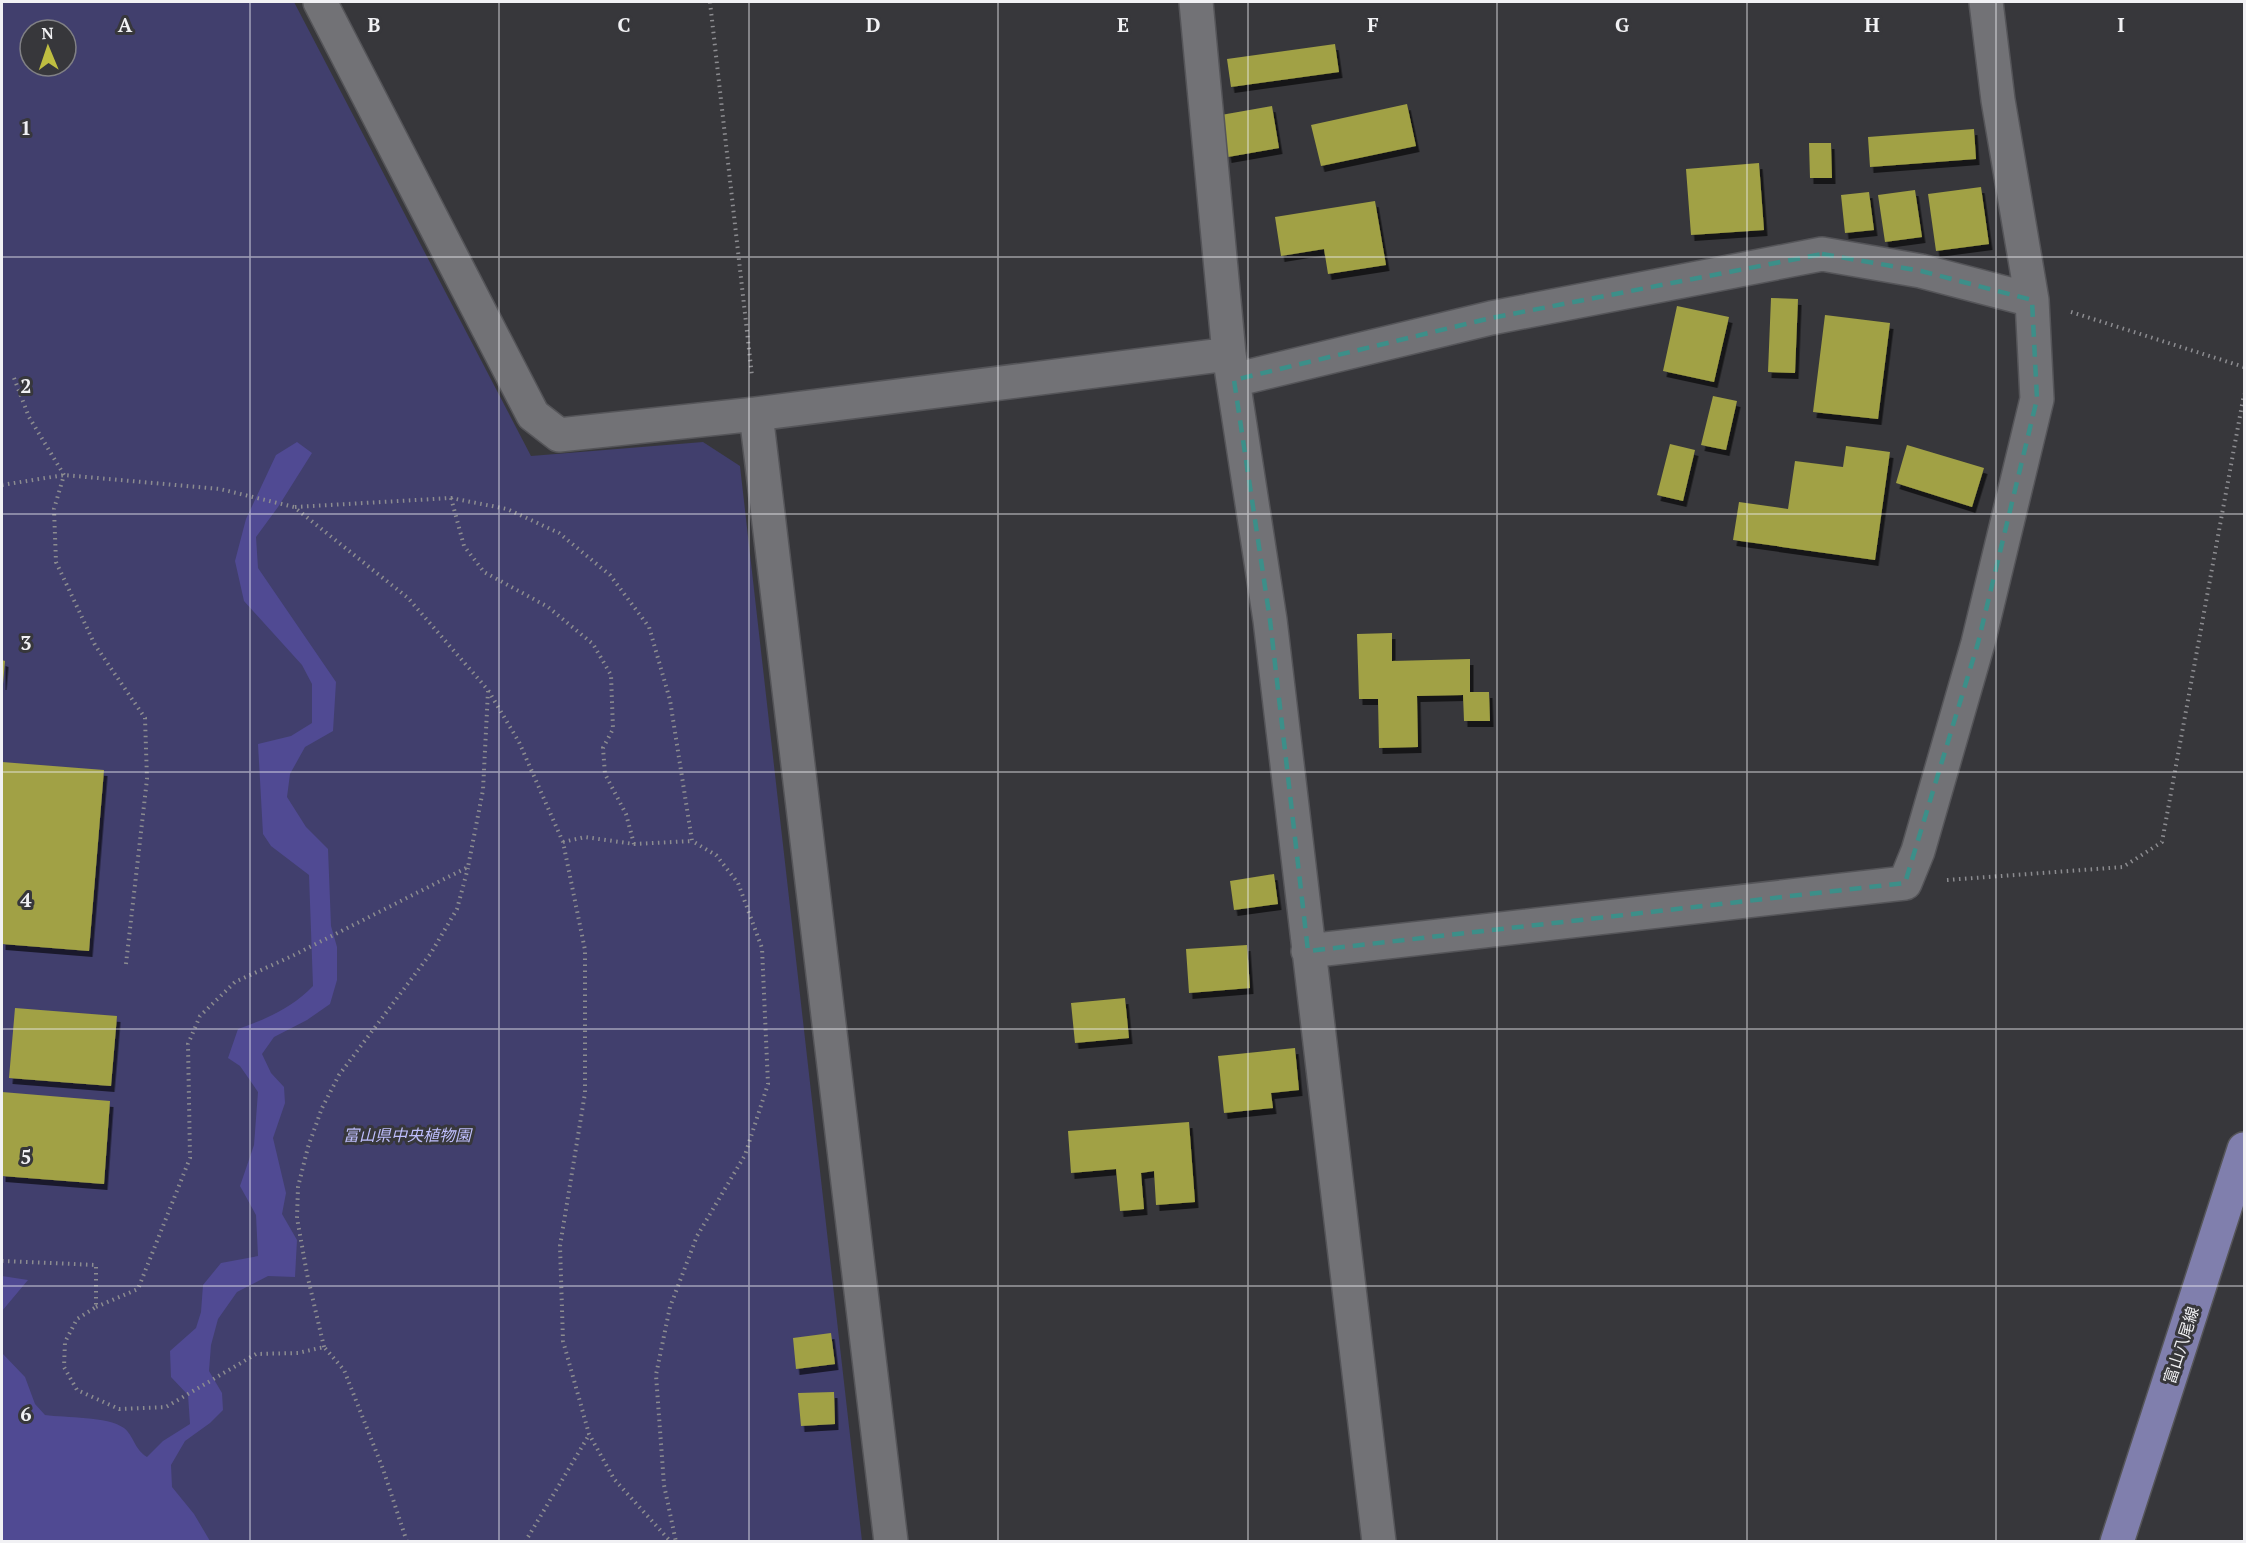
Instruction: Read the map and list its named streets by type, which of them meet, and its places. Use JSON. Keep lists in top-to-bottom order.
{
  "streets": {
    "main road": ["富山八尾線"]
  },
  "parks": ["富山県中央植物園"],
  "north": "top",
  "grid": {
    "columns": [
      "A",
      "B",
      "C",
      "D",
      "E",
      "F",
      "G",
      "H",
      "I"
    ],
    "rows": [
      "1",
      "2",
      "3",
      "4",
      "5",
      "6"
    ]
  }
}
